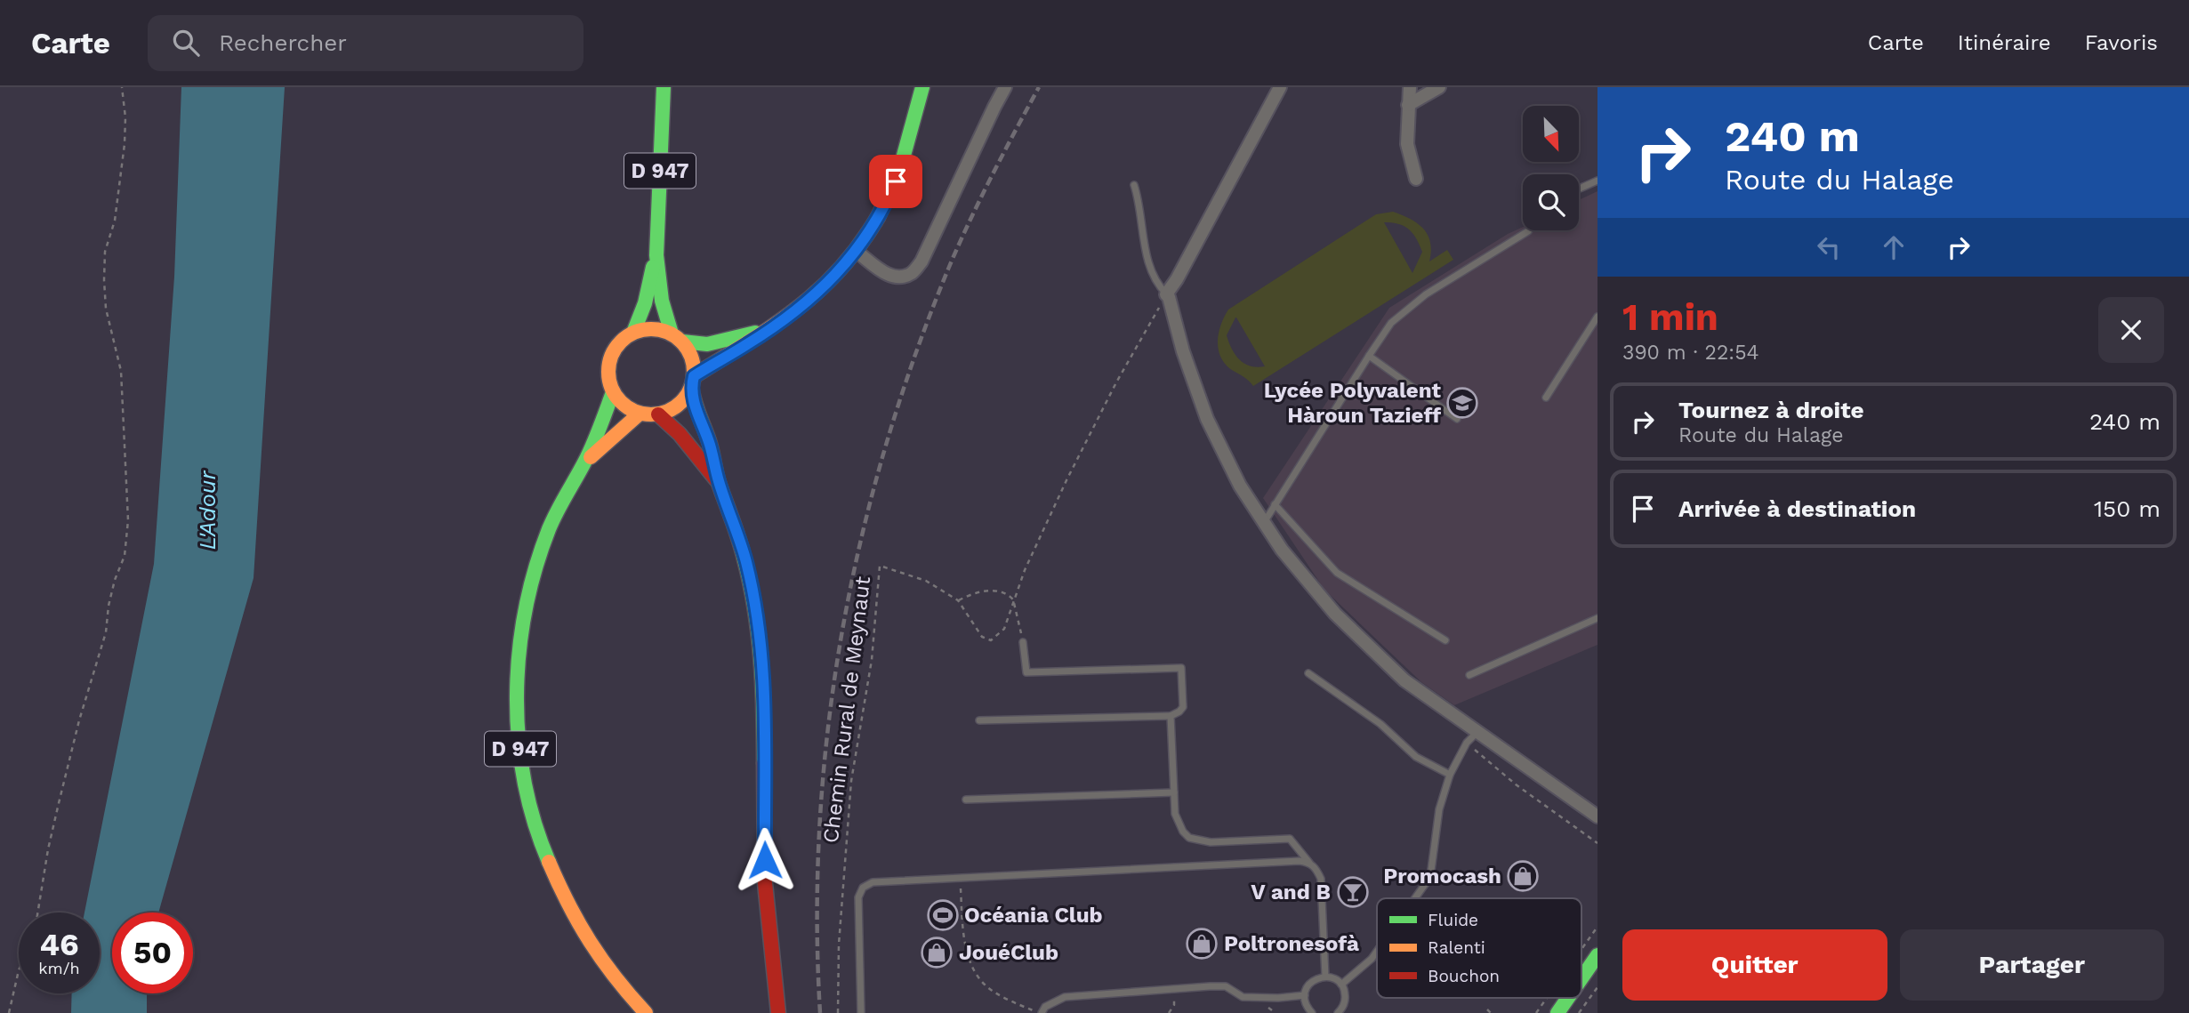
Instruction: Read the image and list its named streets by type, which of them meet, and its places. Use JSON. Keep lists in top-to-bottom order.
{
  "streets": {
    "main road": ["D 947"],
    "path": ["Chemin Rural de Meynaut"]
  },
  "water": ["L'Adour"],
  "places": {
    "school or university": ["Lycée Polyvalent Hàroun Tazieff"],
    "shop": ["Promocash", "Poltronesofà", "JouéClub"],
    "bar": ["V and B"],
    "sports": ["Océania Club"]
  },
  "legend": ["Fluide", "Ralenti", "Bouchon"],
  "north": "bottom right",
  "page": {
    "header": "Carte",
    "search": "Rechercher",
    "nav": ["Carte", "Itinéraire", "Favoris"],
    "turn": ["240 m", "Route du Halage"],
    "heading": ["1 min", "390 m · 22:54"],
    "list": [
      {
        "name": "Tournez à droite",
        "note": "Route du Halage",
        "value": "240 m"
      },
      {
        "name": "Arrivée à destination",
        "value": "150 m"
      }
    ],
    "speed": "46 km/h",
    "limit": "50",
    "buttons": ["Quitter", "Partager"]
  }
}
